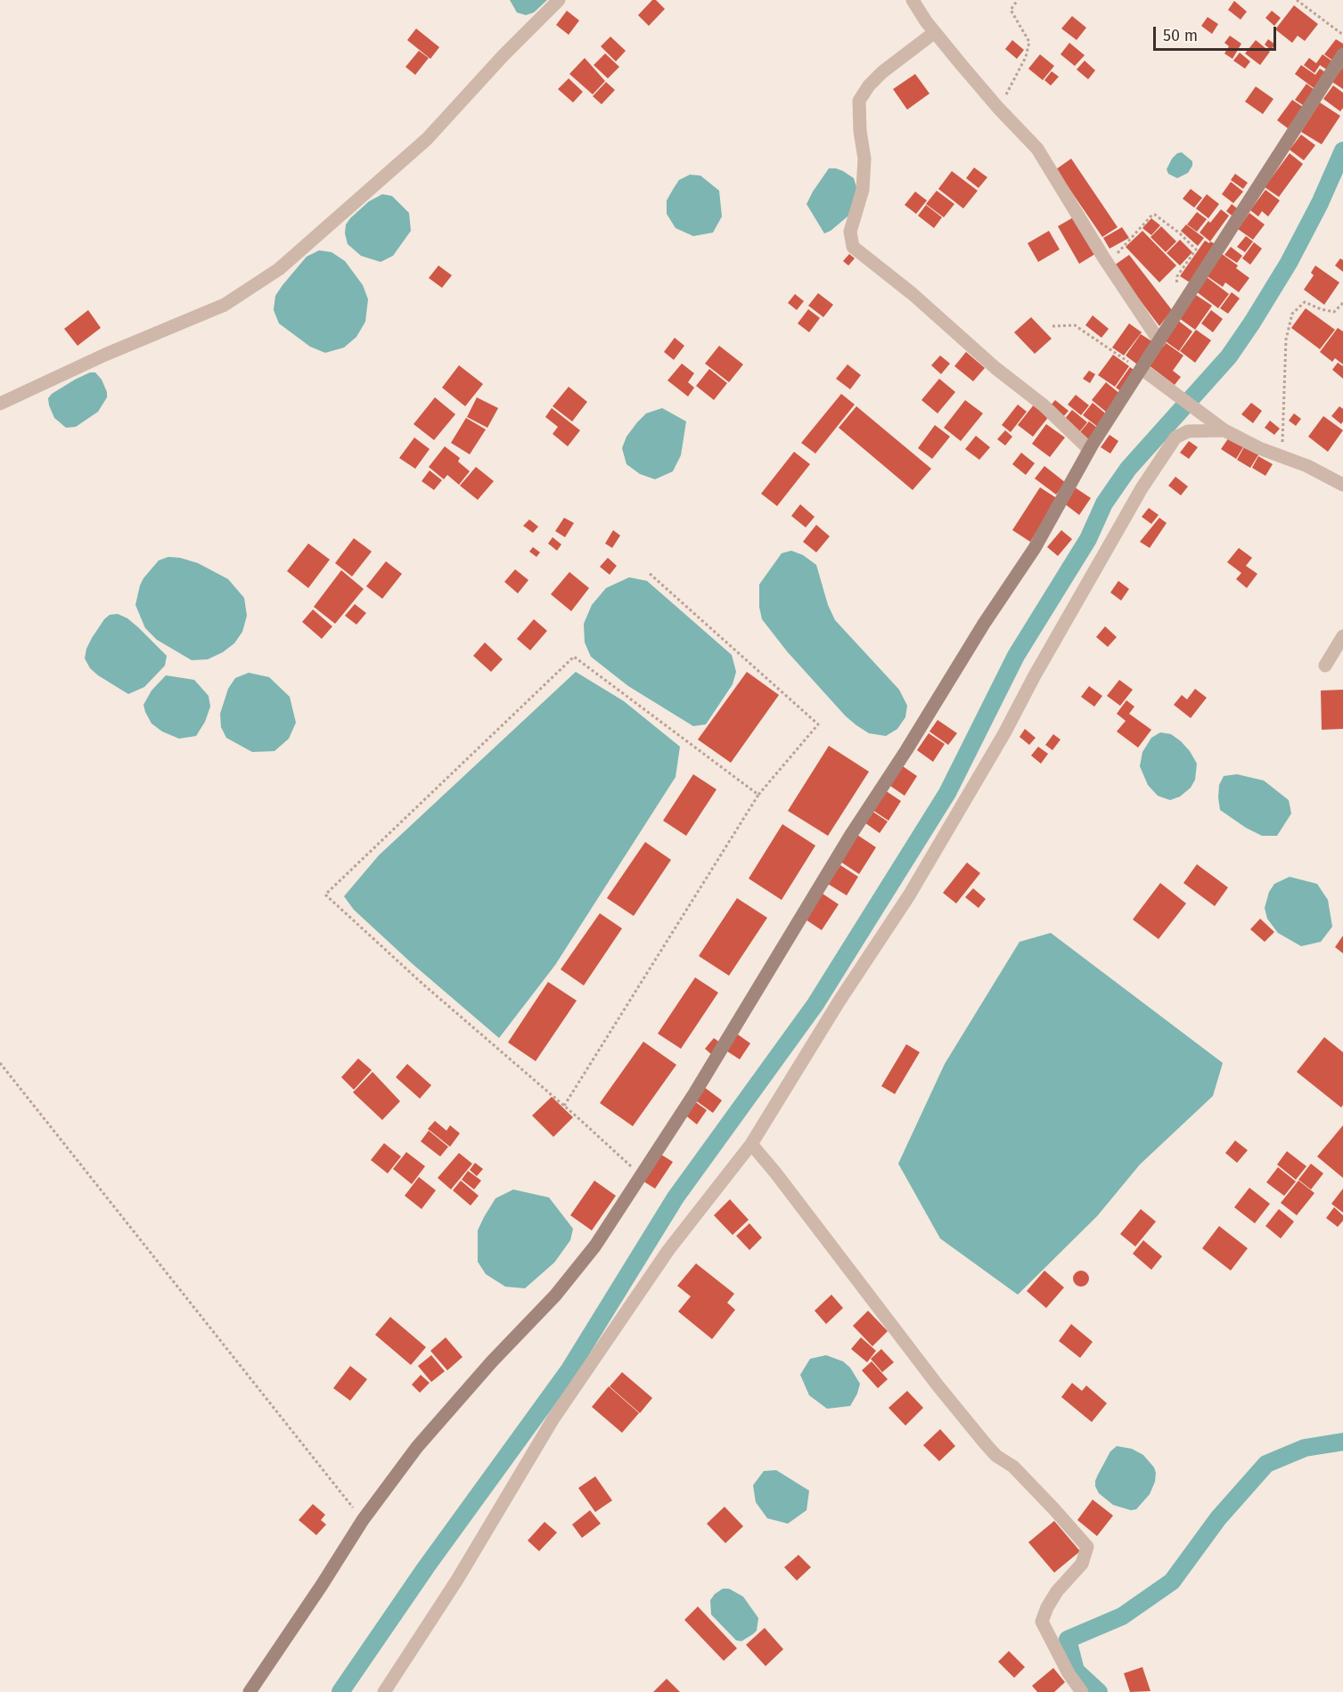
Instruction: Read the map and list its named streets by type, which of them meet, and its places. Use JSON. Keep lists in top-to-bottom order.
{
  "scale_bar": "50 m"
}
